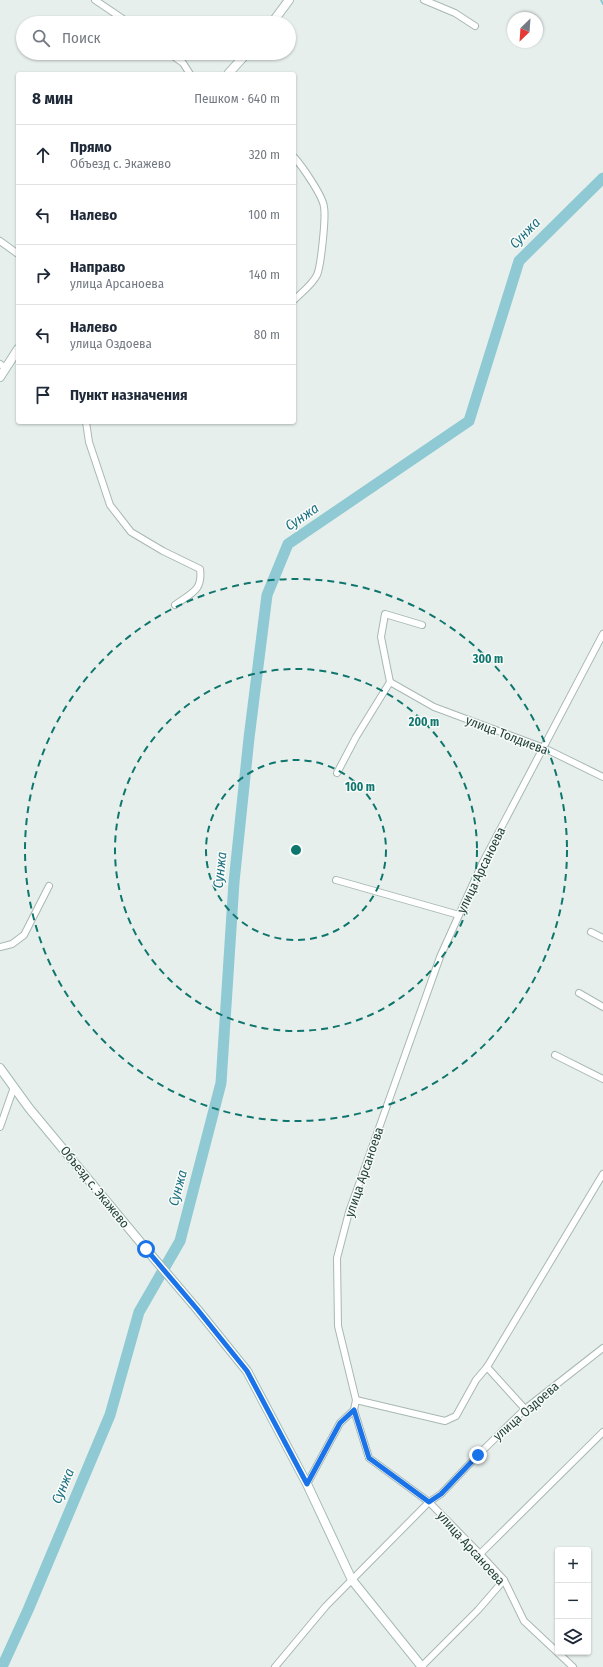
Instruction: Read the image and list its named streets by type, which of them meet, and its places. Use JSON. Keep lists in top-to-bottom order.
{
  "streets": {
    "main road": ["Объезд с. Экажево"],
    "street": ["улица Толдиева", "улица Арсаноева", "улица Оздоева"]
  },
  "crossings": [
    ["улица Толдиева", "улица Арсаноева"],
    ["улица Арсаноева", "улица Оздоева"],
    ["Объезд с. Экажево", "улица Оздоева"]
  ],
  "water": ["Сунжа"],
  "north": "bottom left",
  "page": {
    "search": "Поиск",
    "heading": ["8 мин", "Пешком · 640 m"],
    "list": [
      ["Прямо", "Объезд с. Экажево", "320 m"],
      ["Налево", "100 m"],
      ["Направо", "улица Арсаноева", "140 m"],
      ["Налево", "улица Оздоева", "80 m"],
      "Пункт назначения"
    ],
    "map_buttons": ["+", "−"]
  },
  "rings": ["300 m", "200 m", "100 m"]
}
